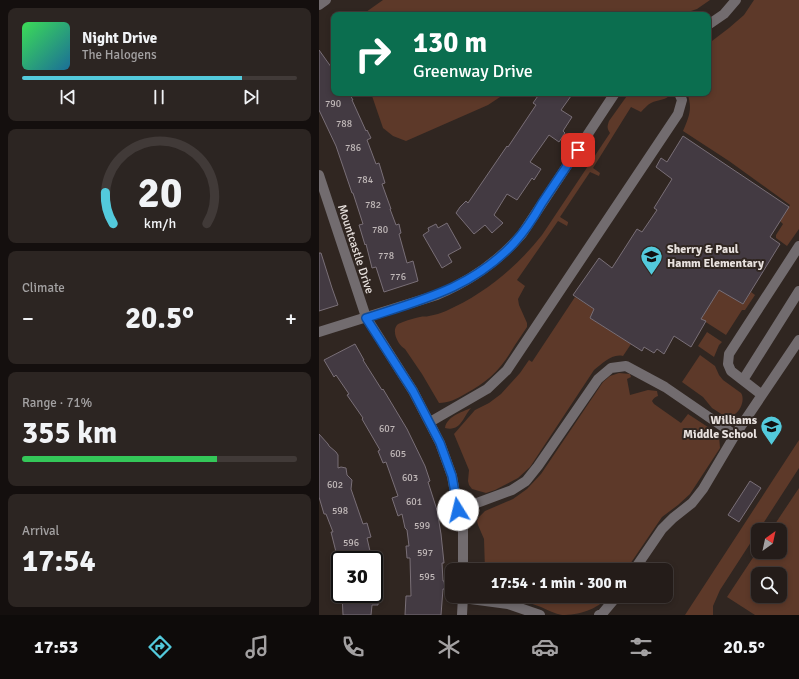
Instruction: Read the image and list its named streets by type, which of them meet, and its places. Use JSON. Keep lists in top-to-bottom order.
{
  "streets": {
    "street": ["Mountcastle Drive"]
  },
  "places": {
    "school or university": ["Sherry & Paul Hamm Elementary", "Williams Middle School"]
  },
  "house_numbers": [
    "790",
    "788",
    "786",
    "784",
    "782",
    "780",
    "778",
    "776",
    "607",
    "605",
    "603",
    "602",
    "601",
    "598",
    "599",
    "596",
    "597",
    "595"
  ],
  "north": "top right",
  "page": {
    "turn": ["130 m", "Greenway Drive"],
    "song": ["Night Drive", "The Halogens"],
    "tile": [
      "Climate",
      ["Range · 71%", "355 km"],
      ["Arrival", "17:54"]
    ],
    "heat": ["−", "20.5°", "+"],
    "limit": "30",
    "trip": "17:54 · 1 min · 300 m",
    "tabs": ["17:53", "20.5°"],
    "gauge": ["20", "km/h"]
  }
}
